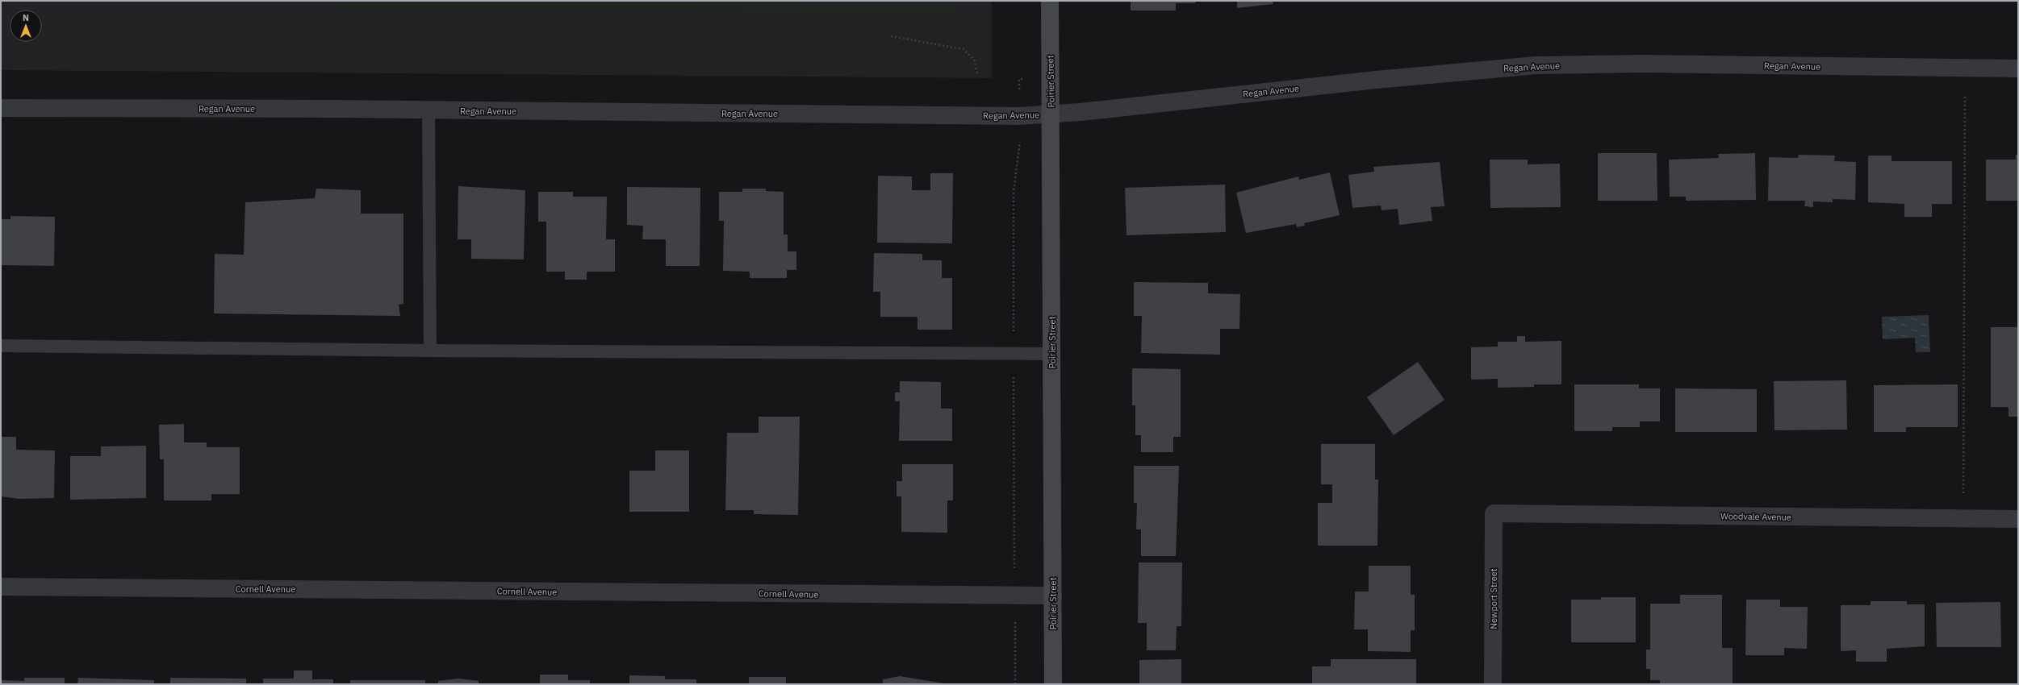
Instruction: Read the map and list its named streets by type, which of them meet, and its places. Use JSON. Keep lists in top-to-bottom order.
{
  "streets": {
    "street": [
      "Regan Avenue",
      "Poirier Street",
      "Woodvale Avenue",
      "Cornell Avenue",
      "Newport Street"
    ]
  },
  "crossings": [
    ["Regan Avenue", "Poirier Street"],
    ["Poirier Street", "Cornell Avenue"],
    ["Woodvale Avenue", "Newport Street"]
  ],
  "north": "top"
}
